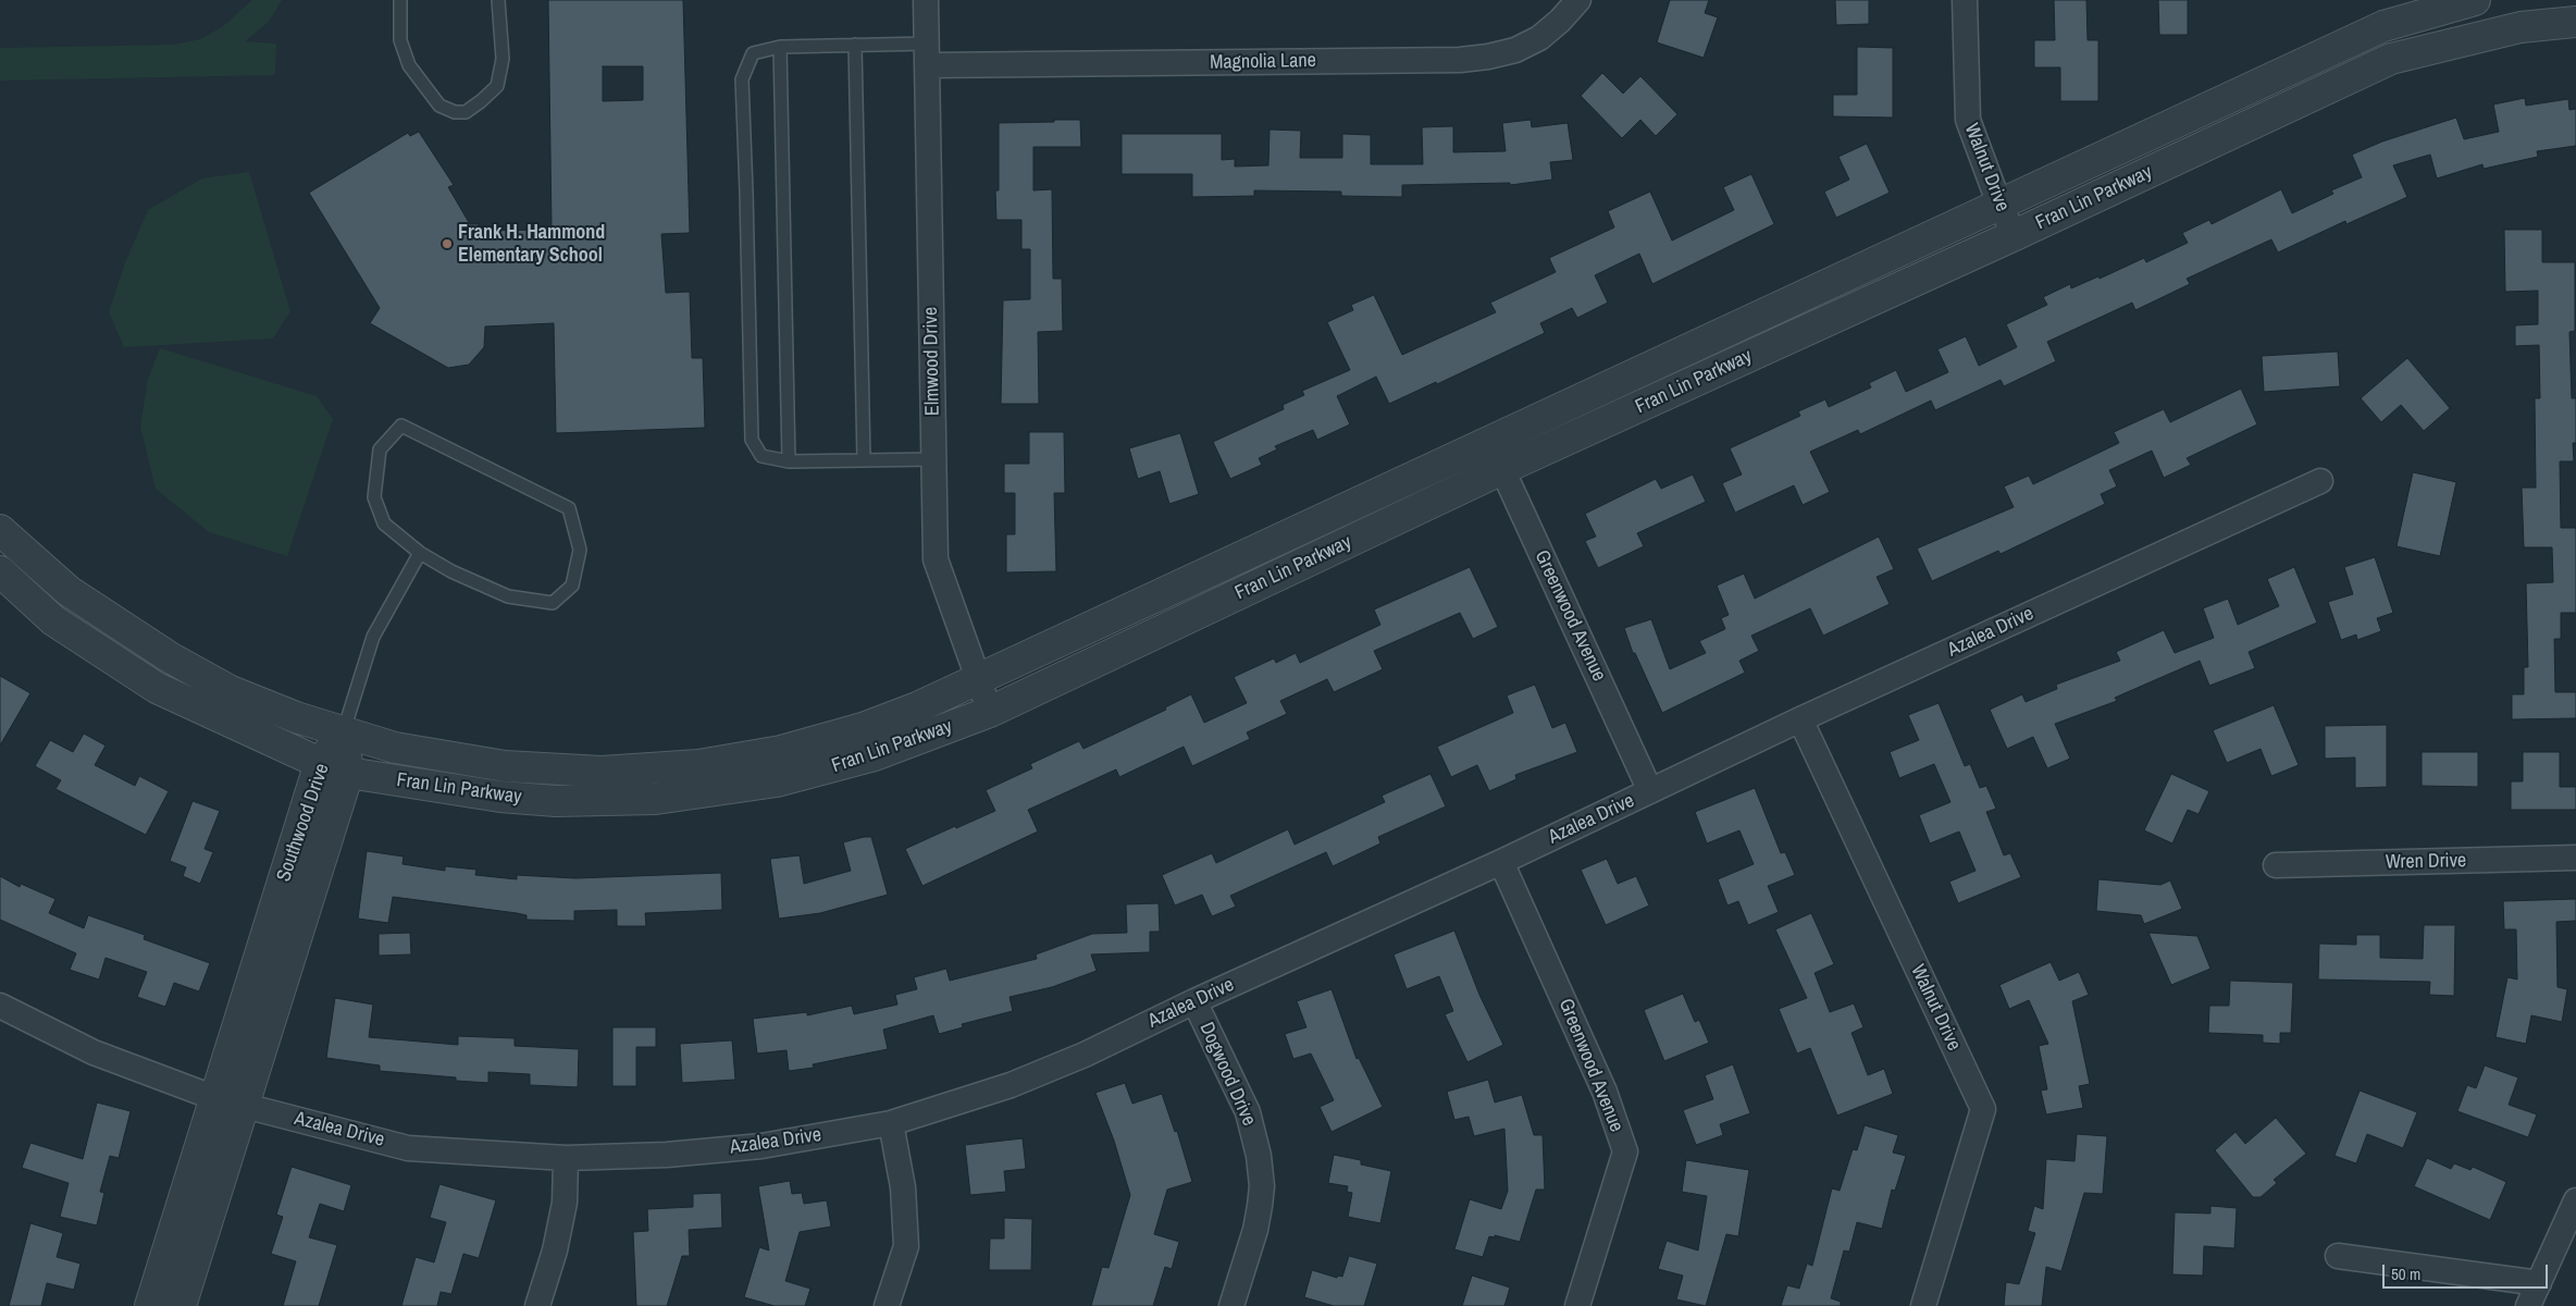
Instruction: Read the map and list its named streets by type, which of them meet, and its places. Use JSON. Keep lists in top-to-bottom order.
{
  "streets": {
    "street": [
      "Magnolia Lane",
      "Walnut Drive",
      "Fran Lin Parkway",
      "Elmwood Drive",
      "Greenwood Avenue",
      "Azalea Drive",
      "Southwood Drive",
      "Wren Drive",
      "Dogwood Drive"
    ]
  },
  "crossings": [
    ["Magnolia Lane", "Elmwood Drive"],
    ["Walnut Drive", "Fran Lin Parkway"],
    ["Walnut Drive", "Azalea Drive"],
    ["Fran Lin Parkway", "Elmwood Drive"],
    ["Fran Lin Parkway", "Greenwood Avenue"],
    ["Fran Lin Parkway", "Southwood Drive"],
    ["Greenwood Avenue", "Azalea Drive"],
    ["Azalea Drive", "Southwood Drive"],
    ["Azalea Drive", "Dogwood Drive"]
  ],
  "places": ["Frank H. Hammond Elementary School"],
  "scale_bar": "50 m"
}
